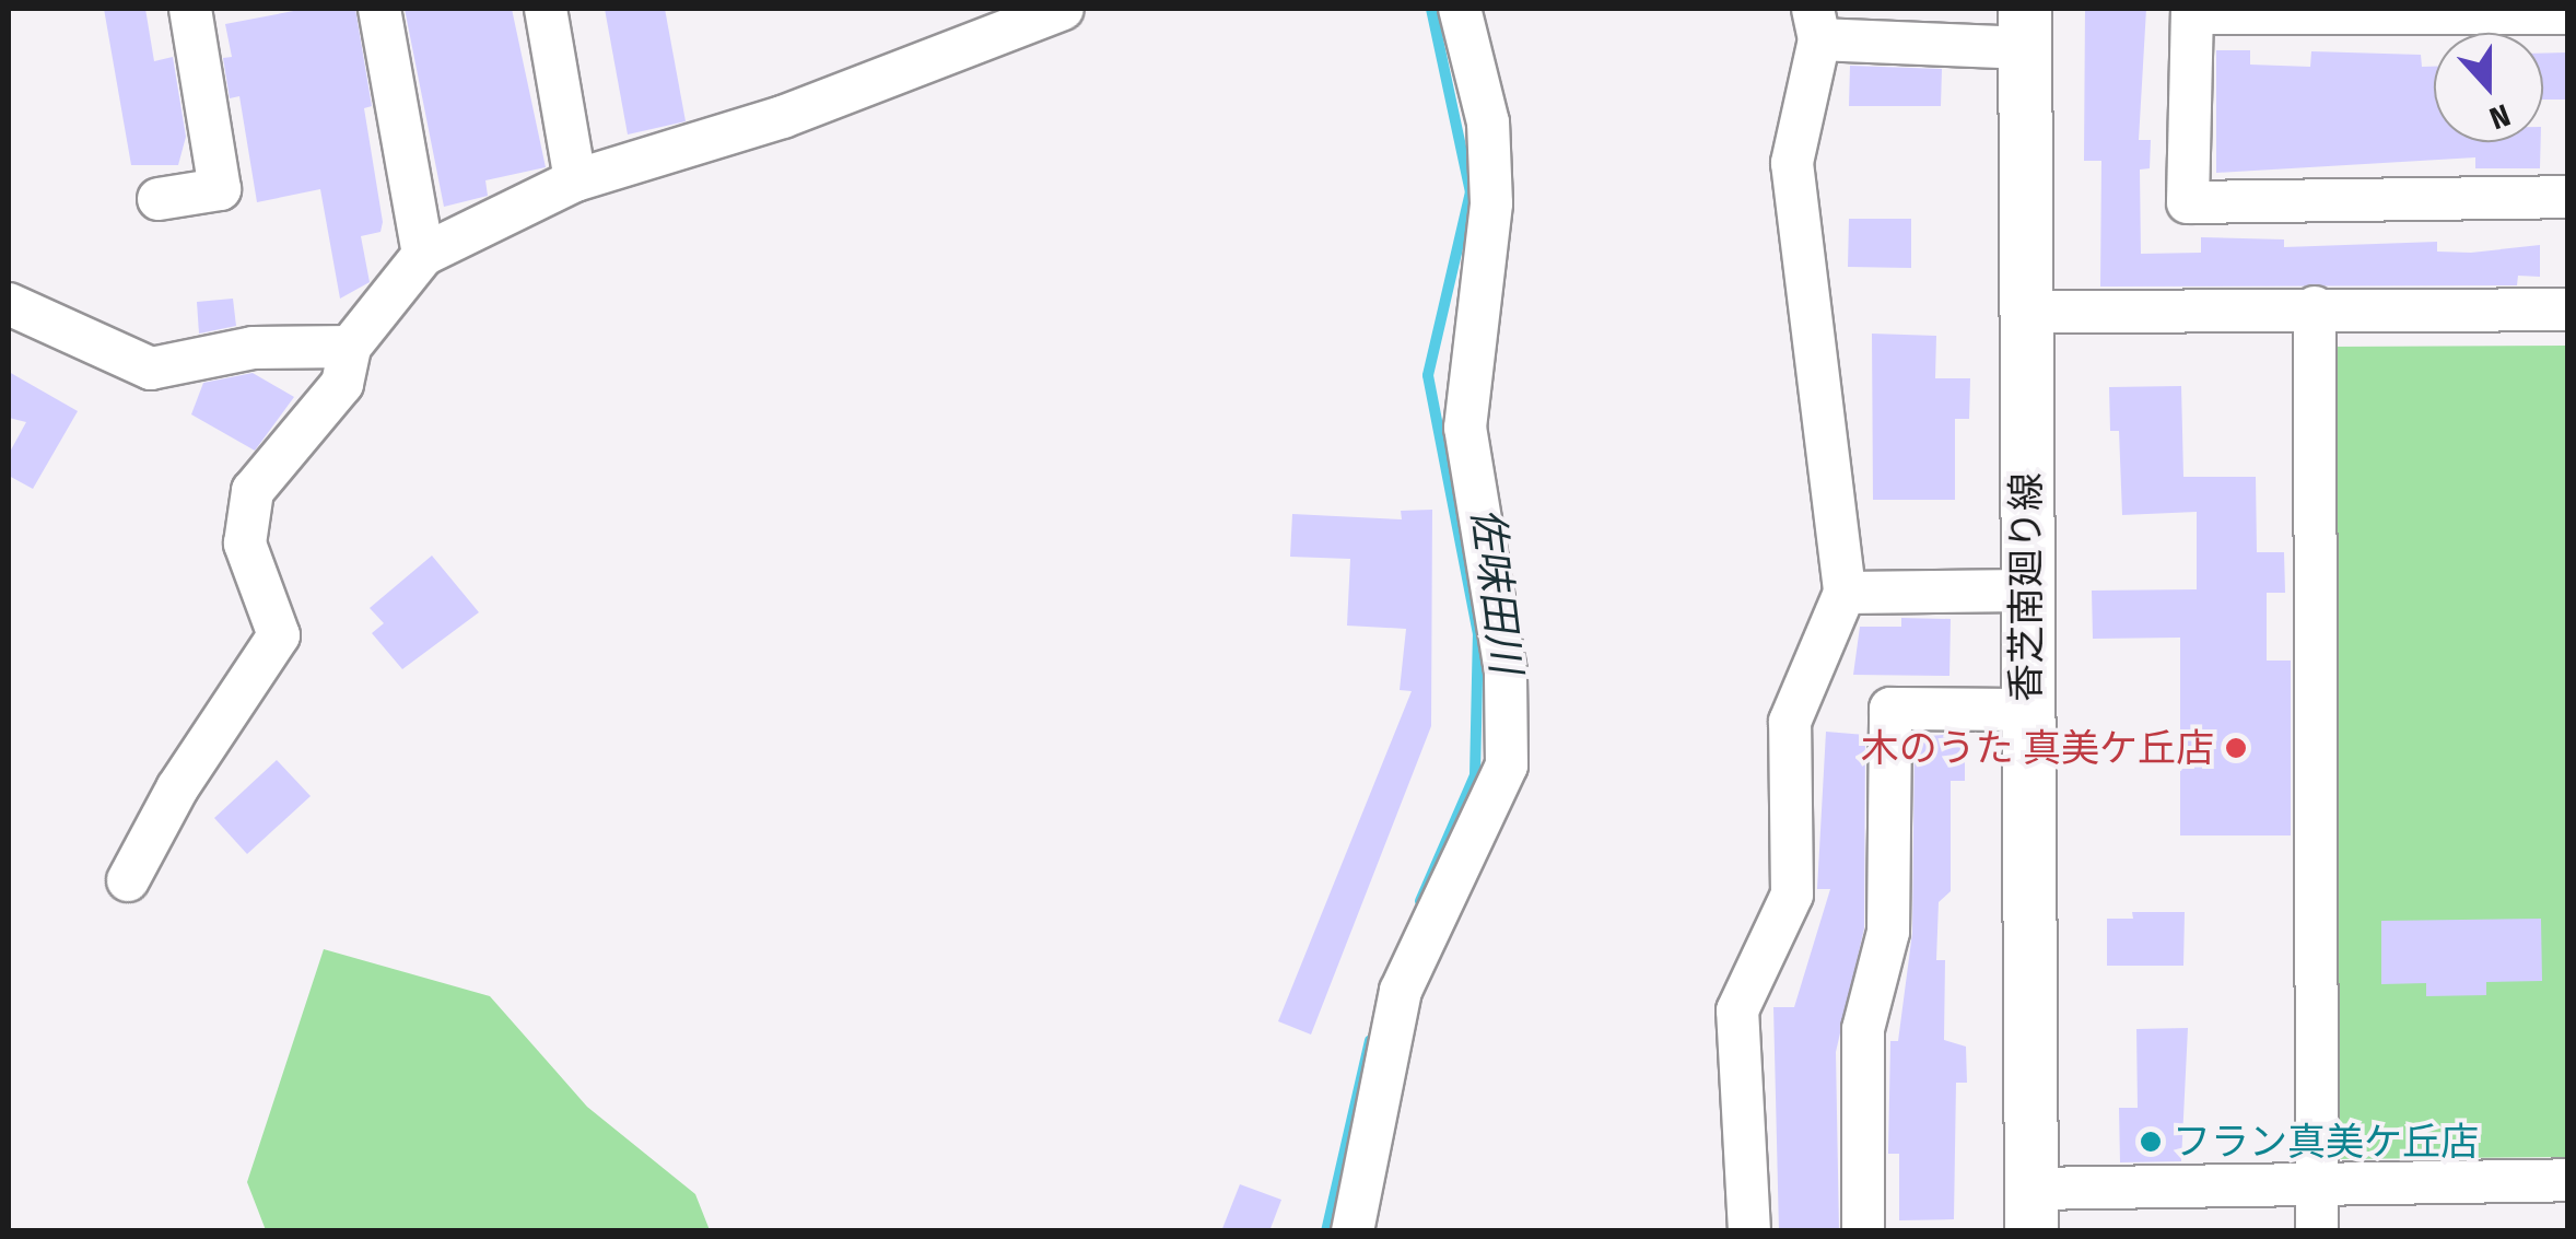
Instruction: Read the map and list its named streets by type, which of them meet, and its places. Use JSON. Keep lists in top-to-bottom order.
{
  "streets": {
    "street": ["香芝南廻り線"]
  },
  "water": ["佐味田川"],
  "places": ["木のうた 真美ケ丘店", "フラン真美ケ丘店"],
  "north": "bottom"
}
